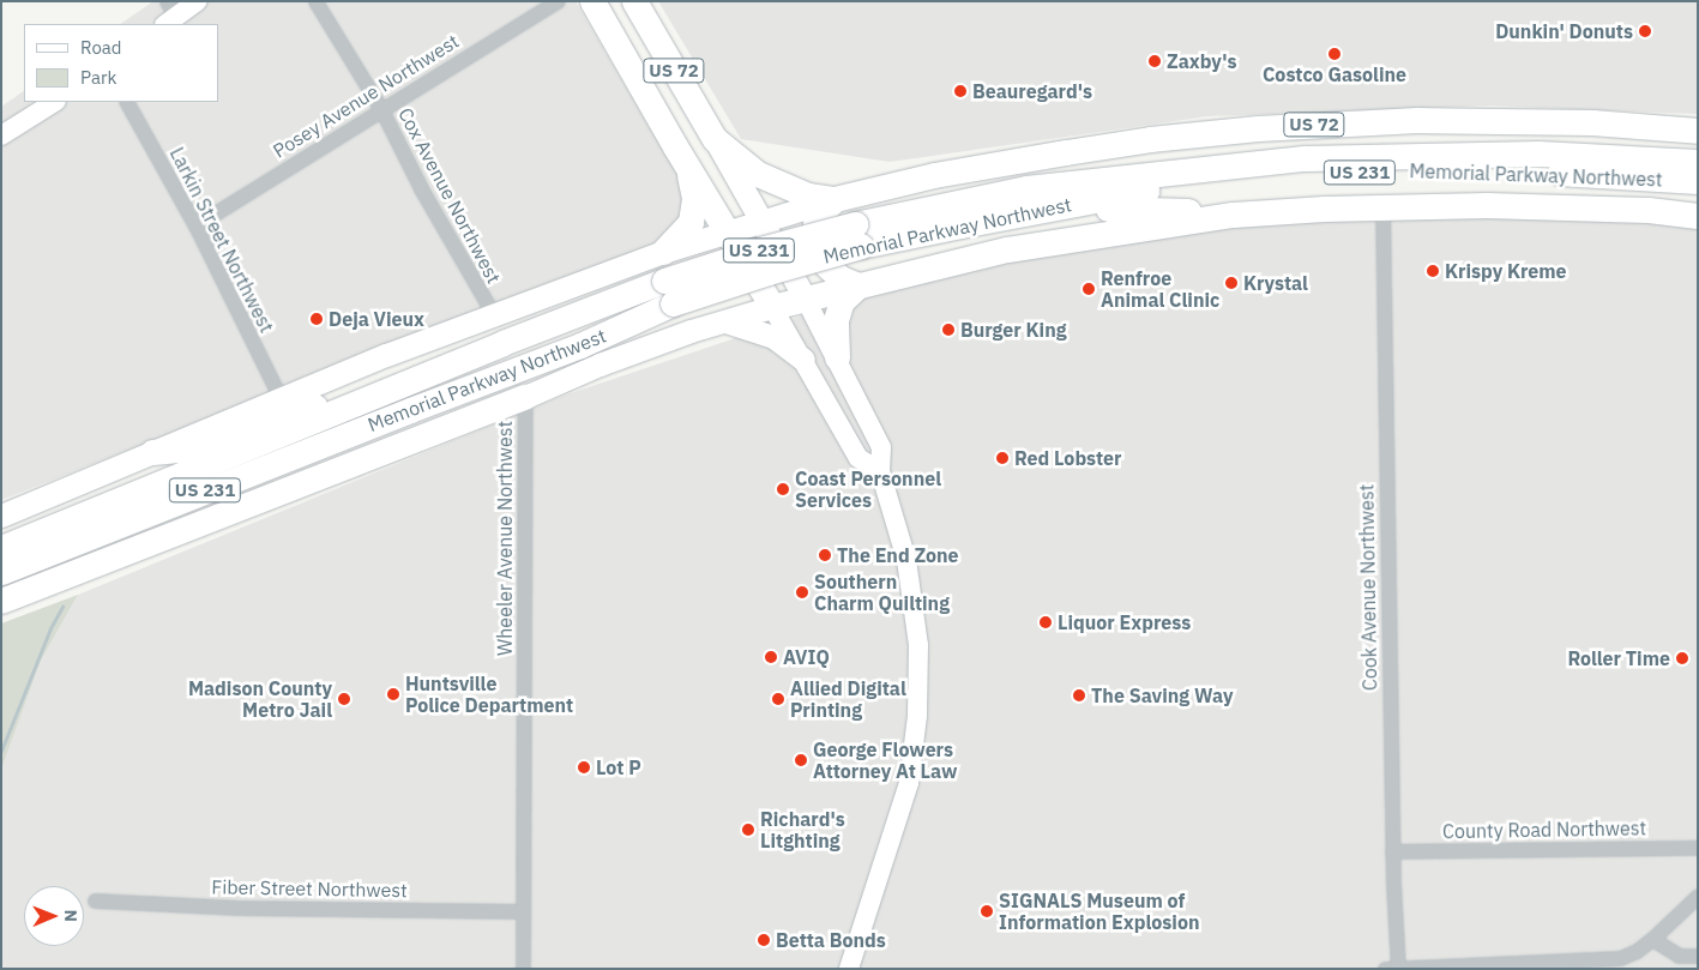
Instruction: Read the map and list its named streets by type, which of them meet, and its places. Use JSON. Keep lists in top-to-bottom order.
{
  "streets": {
    "highway": ["US 72", "US 231", "Memorial Parkway Northwest"],
    "street": [
      "Posey Avenue Northwest",
      "Cox Avenue Northwest",
      "Larkin Street Northwest",
      "Wheeler Avenue Northwest",
      "Cook Avenue Northwest",
      "County Road Northwest",
      "Fiber Street Northwest"
    ]
  },
  "crossings": [
    ["US 72", "Memorial Parkway Northwest"],
    ["Posey Avenue Northwest", "Cox Avenue Northwest"],
    ["Posey Avenue Northwest", "Larkin Street Northwest"],
    ["Memorial Parkway Northwest", "Wheeler Avenue Northwest"],
    ["Wheeler Avenue Northwest", "Fiber Street Northwest"],
    ["Cook Avenue Northwest", "County Road Northwest"]
  ],
  "places": [
    "Dunkin' Donuts",
    "Costco Gasoline",
    "Zaxby's",
    "Beauregard's",
    "Krispy Kreme",
    "Krystal",
    "Renfroe Animal Clinic",
    "Deja Vieux",
    "Burger King",
    "Red Lobster",
    "Coast Personnel Services",
    "The End Zone",
    "Southern Charm Quilting",
    "Liquor Express",
    "AVIQ",
    "Roller Time",
    "Huntsville Police Department",
    "The Saving Way",
    "Madison County Metro Jail",
    "Allied Digital Printing",
    "George Flowers Attorney At Law",
    "Lot P",
    "Richard's Litghting",
    "SIGNALS Museum of Information Explosion",
    "Betta Bonds"
  ],
  "legend": ["Road", "Park"],
  "north": "right"
}
